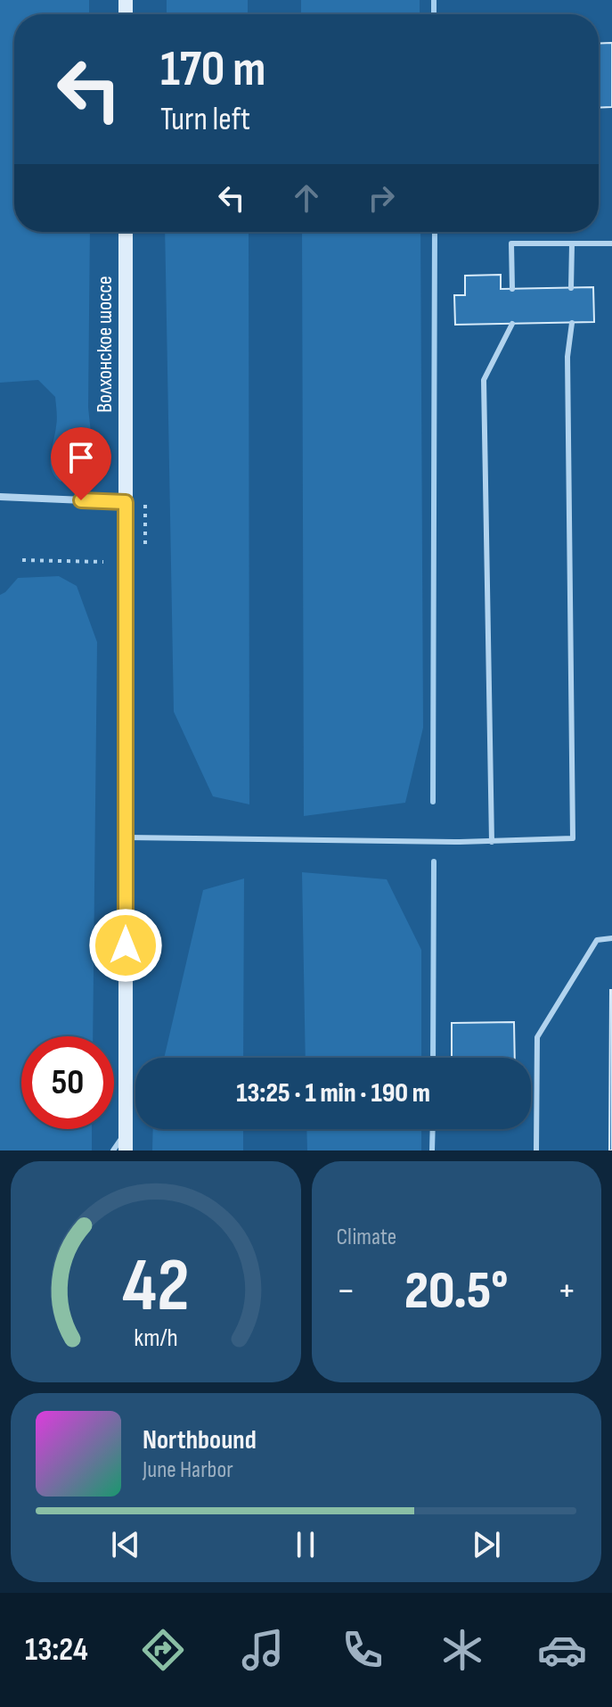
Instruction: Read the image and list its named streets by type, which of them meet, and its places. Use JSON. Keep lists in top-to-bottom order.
{
  "streets": {
    "main road": ["Волхонское шоссе"]
  },
  "page": {
    "turn": ["170 m", "Turn left"],
    "limit": "50",
    "trip": "13:25 · 1 min · 190 m",
    "tile": "Climate",
    "heat": ["−", "20.5°", "+"],
    "song": ["Northbound", "June Harbor"],
    "tabs": "13:24",
    "gauge": ["42", "km/h"]
  }
}
